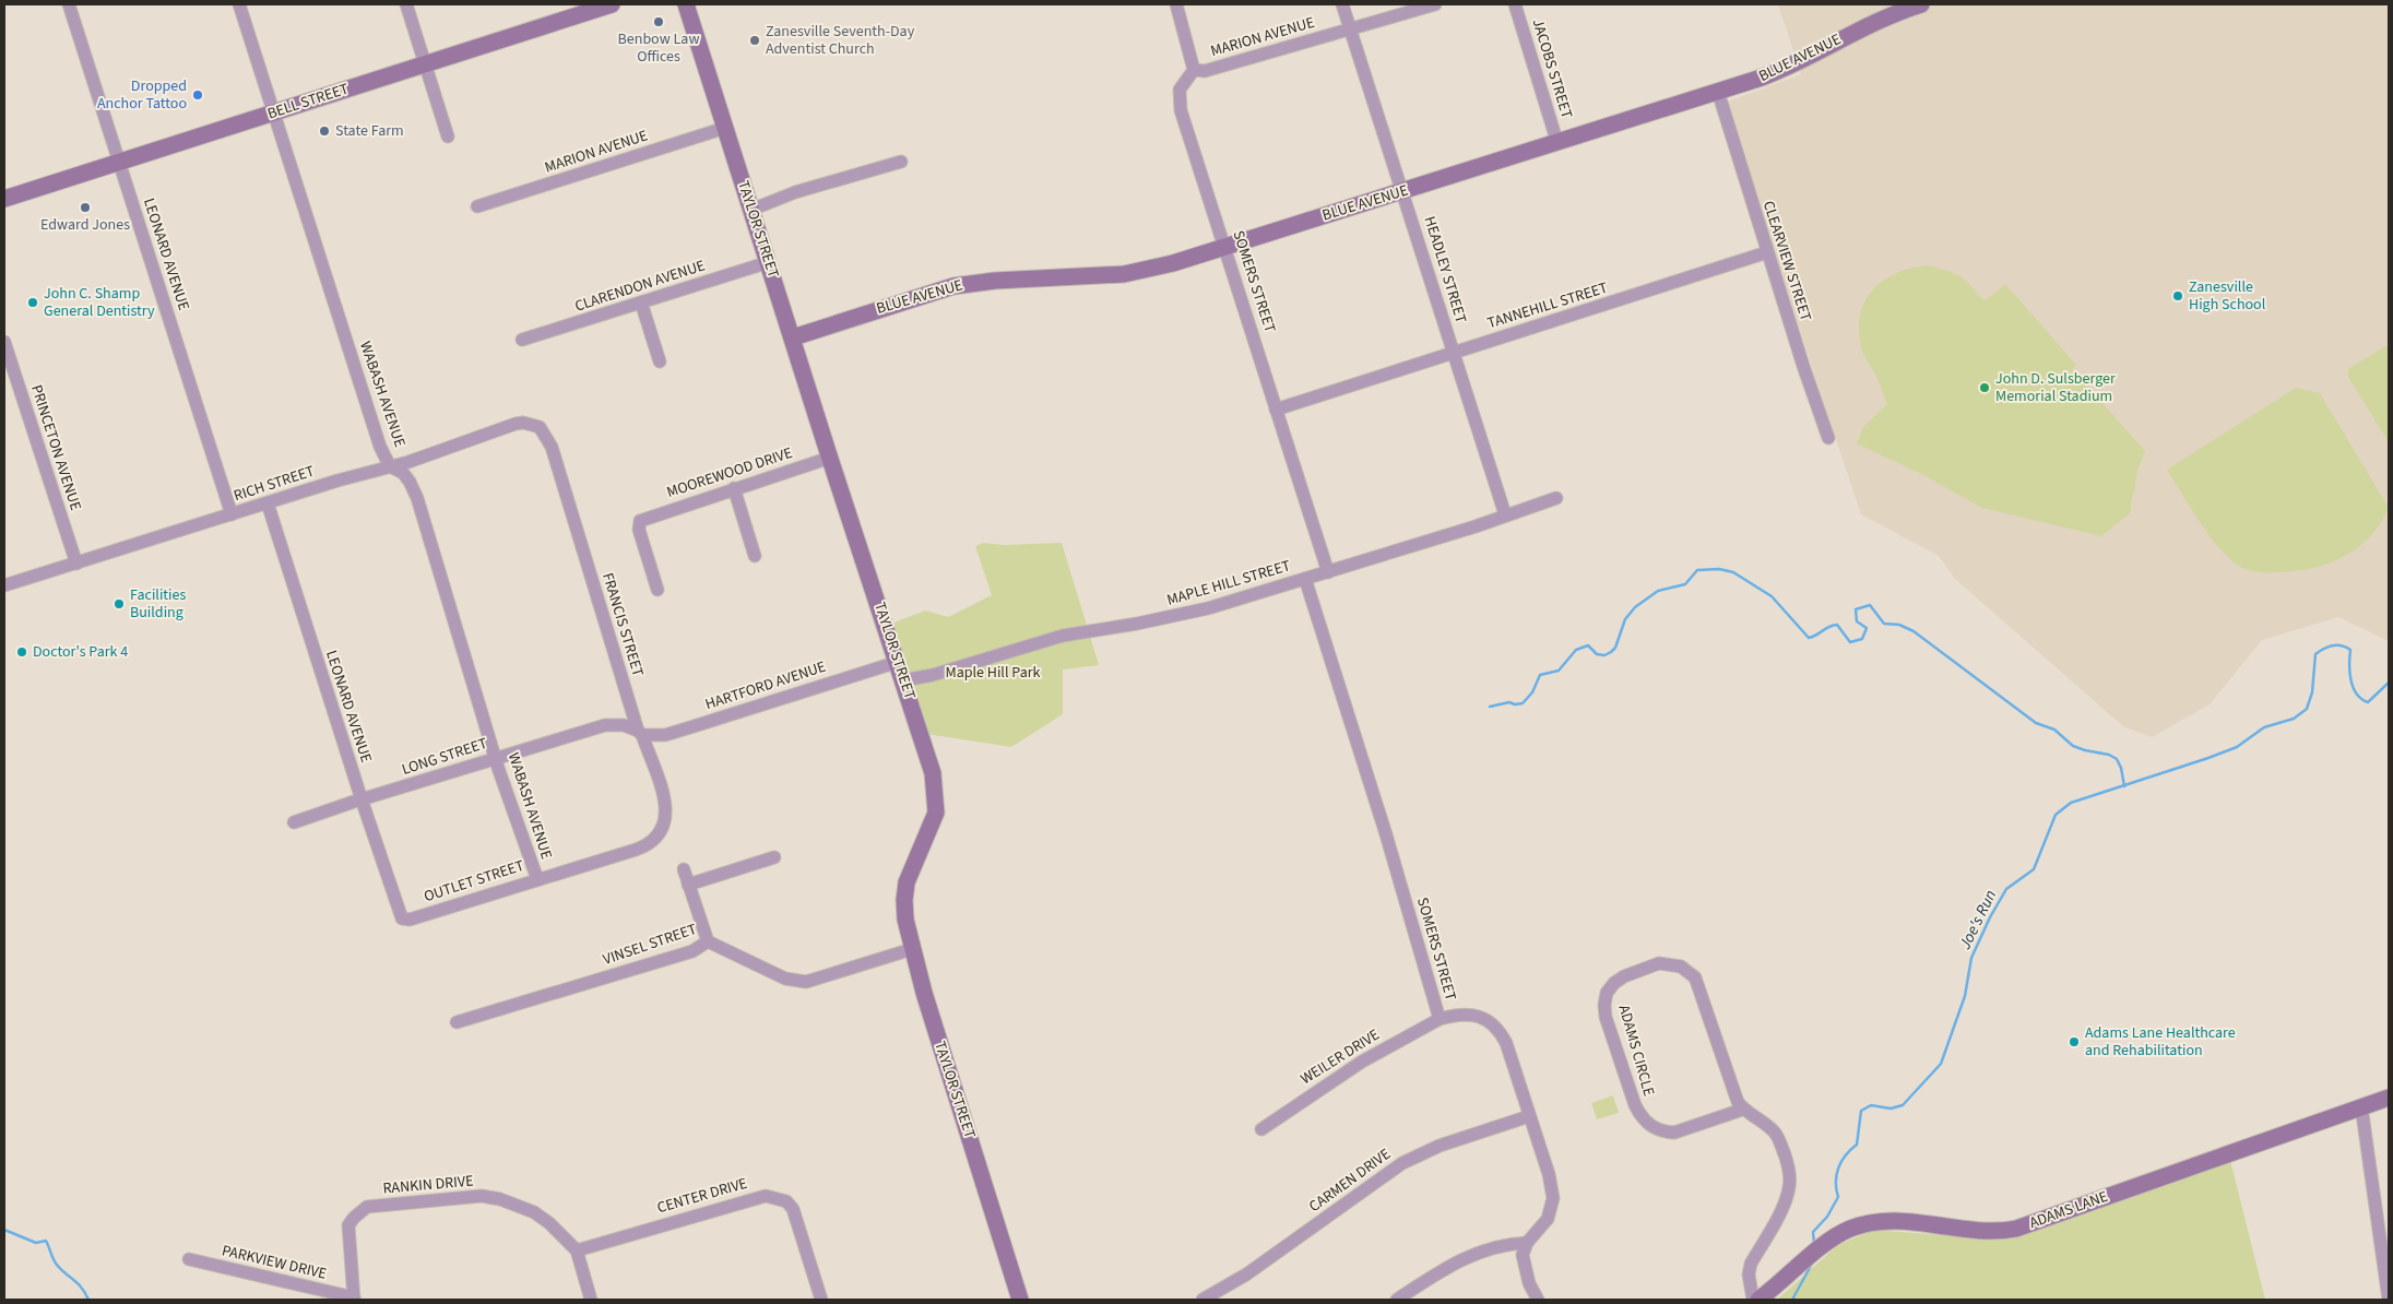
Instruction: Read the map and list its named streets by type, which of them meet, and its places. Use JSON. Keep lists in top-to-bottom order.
{
  "streets": {
    "street": [
      "MARION AVENUE",
      "BLUE AVENUE",
      "JACOBS STREET",
      "BELL STREET",
      "TAYLOR STREET",
      "LEONARD AVENUE",
      "CLEARVIEW STREET",
      "HEADLEY STREET",
      "SOMERS STREET",
      "CLARENDON AVENUE",
      "TANNEHILL STREET",
      "WABASH AVENUE",
      "PRINCETON AVENUE",
      "MOOREWOOD DRIVE",
      "RICH STREET",
      "MAPLE HILL STREET",
      "FRANCIS STREET",
      "HARTFORD AVENUE",
      "LONG STREET",
      "OUTLET STREET",
      "VINSEL STREET",
      "ADAMS CIRCLE",
      "WEILER DRIVE",
      "CARMEN DRIVE",
      "RANKIN DRIVE",
      "CENTER DRIVE",
      "ADAMS LANE",
      "PARKVIEW DRIVE"
    ]
  },
  "crossings": [
    ["MARION AVENUE", "TAYLOR STREET"],
    ["MARION AVENUE", "HEADLEY STREET"],
    ["MARION AVENUE", "SOMERS STREET"],
    ["BLUE AVENUE", "JACOBS STREET"],
    ["BLUE AVENUE", "TAYLOR STREET"],
    ["BLUE AVENUE", "CLEARVIEW STREET"],
    ["BLUE AVENUE", "HEADLEY STREET"],
    ["BLUE AVENUE", "SOMERS STREET"],
    ["BELL STREET", "LEONARD AVENUE"],
    ["BELL STREET", "WABASH AVENUE"],
    ["TAYLOR STREET", "CLARENDON AVENUE"],
    ["TAYLOR STREET", "MOOREWOOD DRIVE"],
    ["TAYLOR STREET", "MAPLE HILL STREET"],
    ["TAYLOR STREET", "HARTFORD AVENUE"],
    ["TAYLOR STREET", "VINSEL STREET"],
    ["LEONARD AVENUE", "RICH STREET"],
    ["LEONARD AVENUE", "LONG STREET"],
    ["LEONARD AVENUE", "OUTLET STREET"],
    ["CLEARVIEW STREET", "TANNEHILL STREET"],
    ["HEADLEY STREET", "TANNEHILL STREET"],
    ["HEADLEY STREET", "MAPLE HILL STREET"],
    ["SOMERS STREET", "TANNEHILL STREET"],
    ["SOMERS STREET", "MAPLE HILL STREET"],
    ["SOMERS STREET", "WEILER DRIVE"],
    ["SOMERS STREET", "CARMEN DRIVE"],
    ["WABASH AVENUE", "RICH STREET"],
    ["WABASH AVENUE", "LONG STREET"],
    ["WABASH AVENUE", "OUTLET STREET"],
    ["PRINCETON AVENUE", "RICH STREET"],
    ["RICH STREET", "FRANCIS STREET"],
    ["FRANCIS STREET", "HARTFORD AVENUE"],
    ["FRANCIS STREET", "LONG STREET"],
    ["FRANCIS STREET", "OUTLET STREET"],
    ["HARTFORD AVENUE", "LONG STREET"],
    ["RANKIN DRIVE", "CENTER DRIVE"],
    ["RANKIN DRIVE", "PARKVIEW DRIVE"]
  ],
  "water": ["Joe's Run"],
  "parks": ["Maple Hill Park"],
  "places": [
    "Benbow Law Offices",
    "Zanesville Seventh-Day Adventist Church",
    "Dropped Anchor Tattoo",
    "State Farm",
    "Edward Jones",
    "Zanesville High School",
    "John C. Shamp General Dentistry",
    "John D. Sulsberger Memorial Stadium",
    "Facilities Building",
    "Doctor's Park 4",
    "Adams Lane Healthcare and Rehabilitation"
  ]
}
